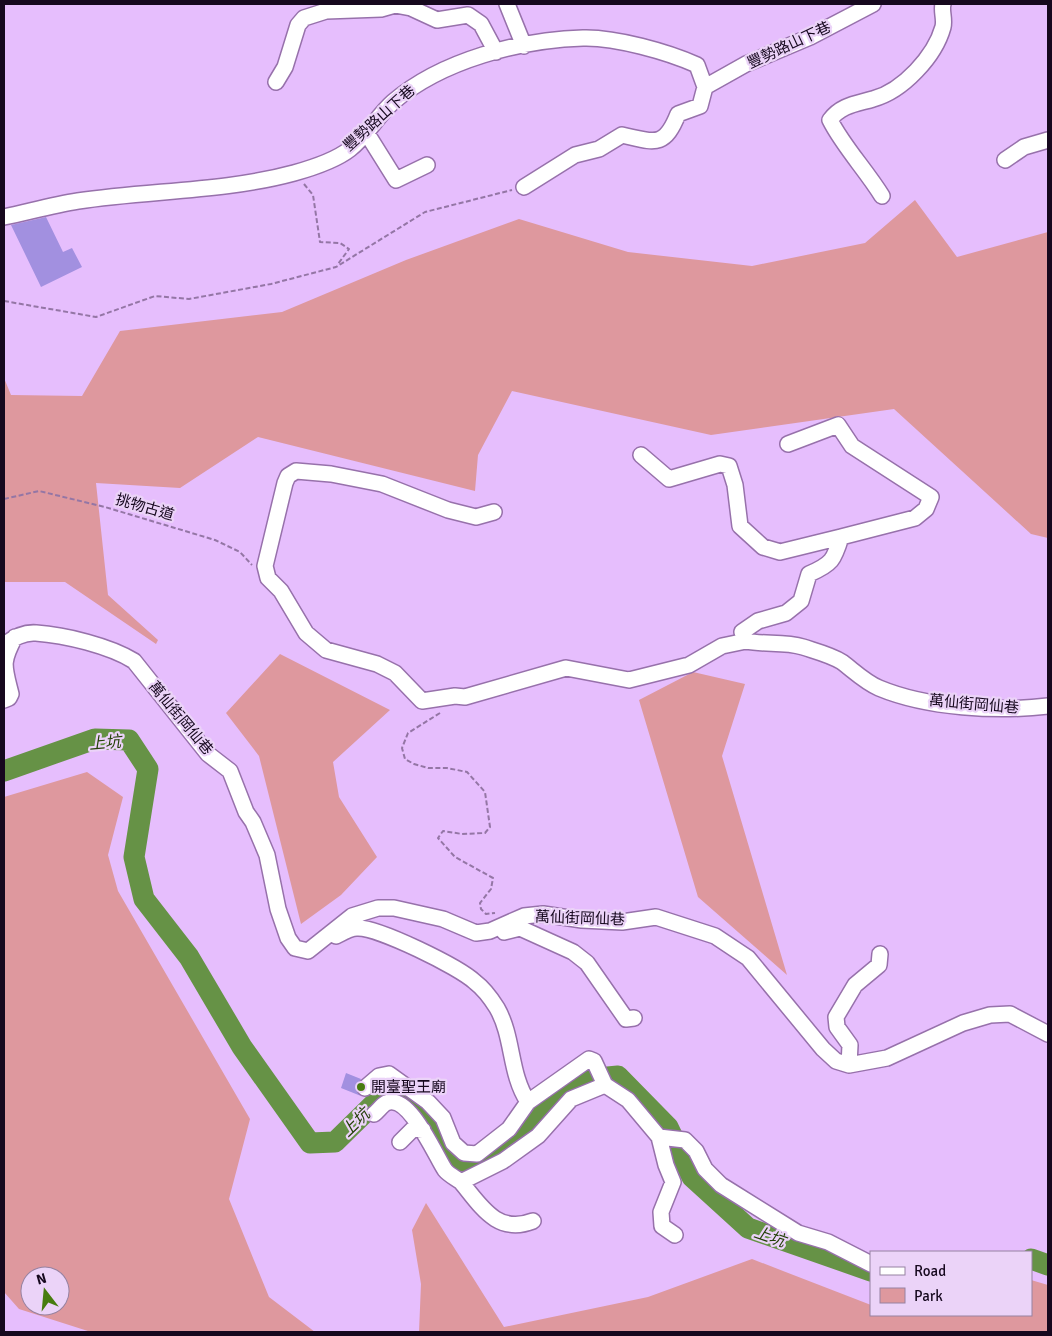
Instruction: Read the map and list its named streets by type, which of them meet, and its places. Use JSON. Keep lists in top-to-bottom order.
{
  "streets": {
    "street": ["豐勢路山下巷", "萬仙街岡仙巷"],
    "path": ["挑物古道"]
  },
  "water": ["上坑"],
  "places": ["開臺聖王廟"],
  "legend": ["Road", "Park"],
  "north": "top"
}
